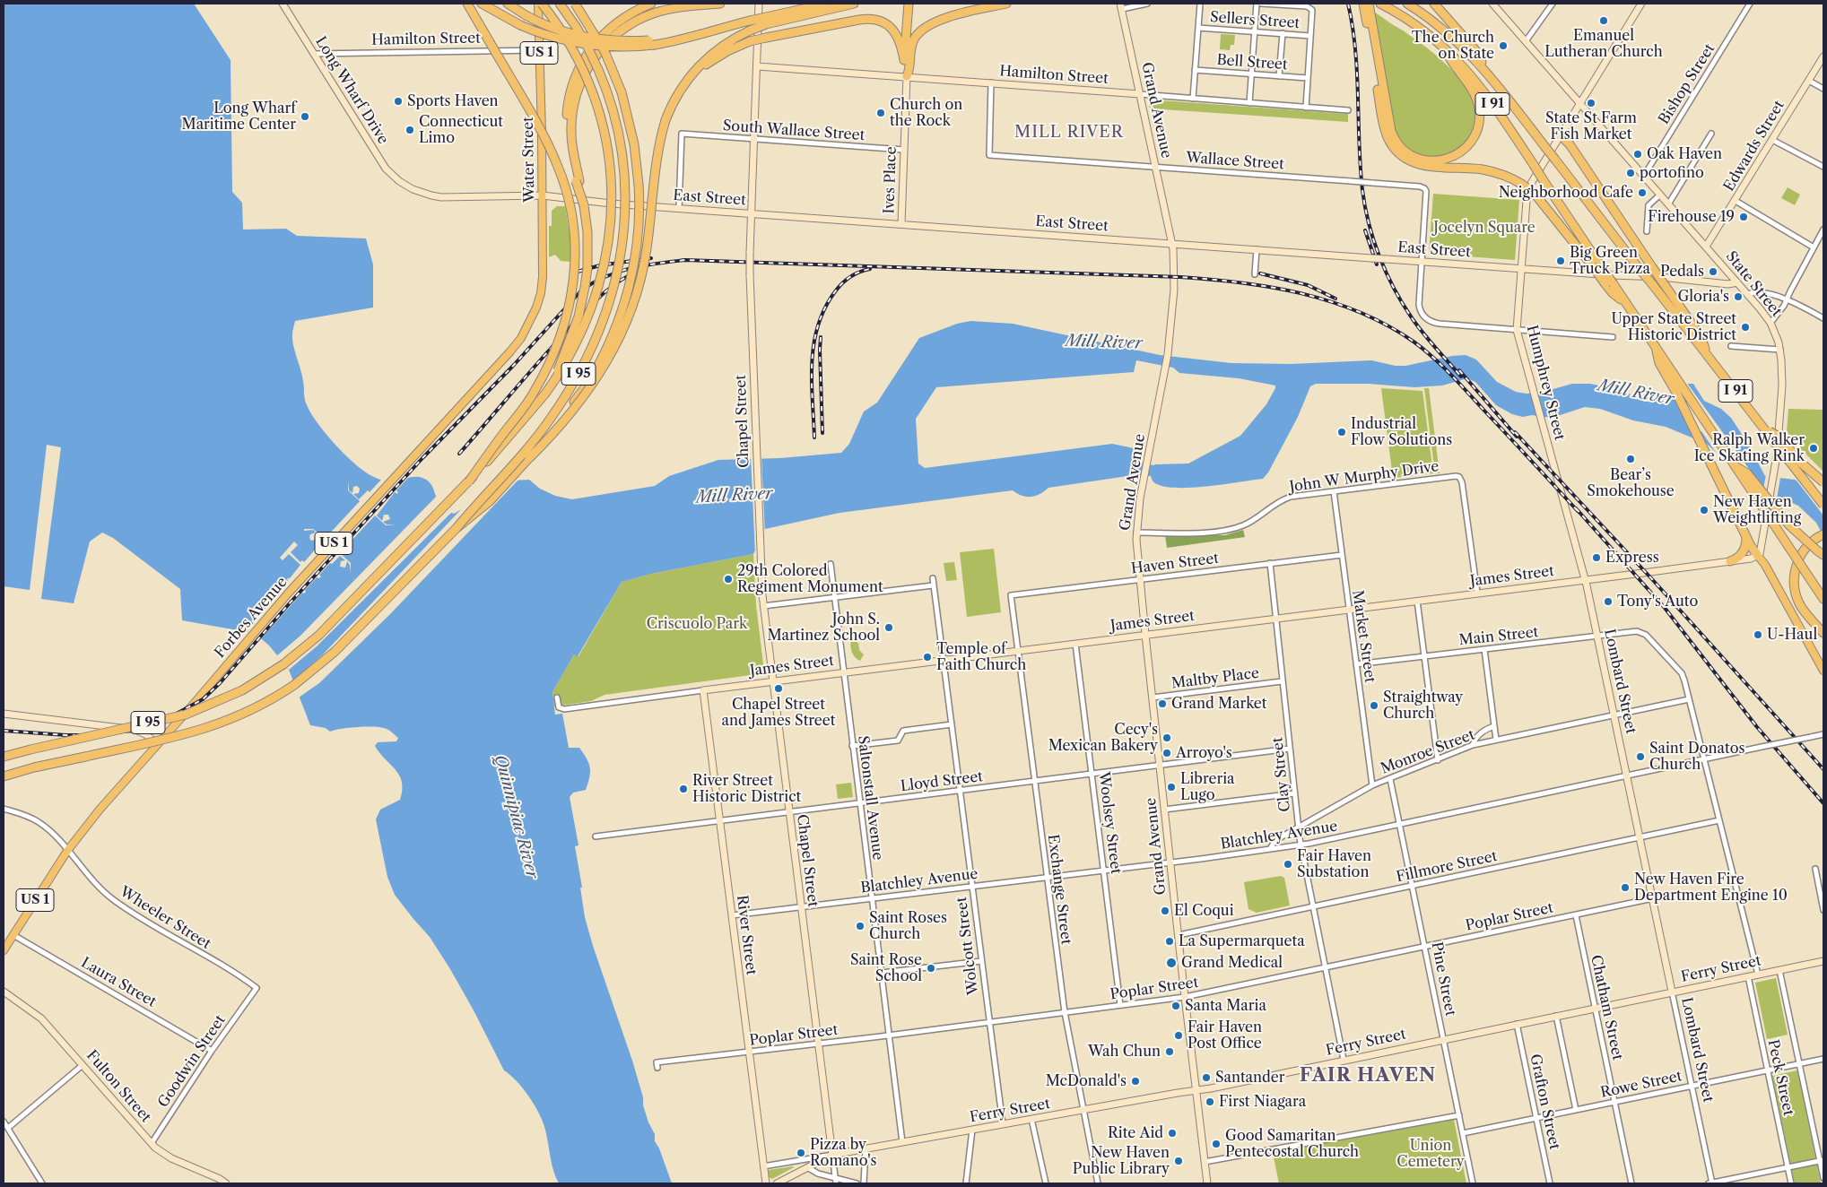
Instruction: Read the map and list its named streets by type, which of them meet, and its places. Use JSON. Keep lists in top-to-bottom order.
{
  "streets": {
    "highway": ["I 91", "I 95"],
    "main road": [
      "Hamilton Street",
      "US 1",
      "Long Wharf Drive",
      "Grand Avenue",
      "Edwards Street",
      "Water Street",
      "Ives Place",
      "East Street",
      "State Street",
      "Humphrey Street",
      "Chapel Street",
      "James Street",
      "Forbes Avenue",
      "Lombard Street",
      "River Street",
      "Ferry Street",
      "Fulton Street"
    ],
    "street": [
      "Sellers Street",
      "Bell Street",
      "Bishop Street",
      "South Wallace Street",
      "Wallace Street",
      "John W Murphy Drive",
      "Haven Street",
      "Market Street",
      "Main Street",
      "Maltby Place",
      "Monroe Street",
      "Clay Street",
      "Lloyd Street",
      "Saltonstall Avenue",
      "Woolsey Street",
      "Blatchley Avenue",
      "Fillmore Street",
      "Exchange Street",
      "Poplar Street",
      "Wheeler Street",
      "Wolcott Street",
      "Pine Street",
      "Laura Street",
      "Chatham Street",
      "Goodwin Street",
      "Peck Street",
      "Rowe Street",
      "Grafton Street"
    ]
  },
  "crossings": [
    ["Hamilton Street", "Long Wharf Drive"],
    ["Hamilton Street", "Grand Avenue"],
    ["Hamilton Street", "Water Street"],
    ["Hamilton Street", "Wallace Street"],
    ["Hamilton Street", "Ives Place"],
    ["Hamilton Street", "Chapel Street"],
    ["Bishop Street", "State Street"],
    ["Long Wharf Drive", "East Street"],
    ["Grand Avenue", "Wallace Street"],
    ["Grand Avenue", "East Street"],
    ["Grand Avenue", "John W Murphy Drive"],
    ["Grand Avenue", "Haven Street"],
    ["Grand Avenue", "James Street"],
    ["Grand Avenue", "Maltby Place"],
    ["Grand Avenue", "Lloyd Street"],
    ["Grand Avenue", "Blatchley Avenue"],
    ["Grand Avenue", "Fillmore Street"],
    ["Grand Avenue", "Poplar Street"],
    ["Grand Avenue", "Ferry Street"],
    ["South Wallace Street", "Ives Place"],
    ["South Wallace Street", "East Street"],
    ["South Wallace Street", "Chapel Street"],
    ["Edwards Street", "State Street"],
    ["Water Street", "East Street"],
    ["Water Street", "Forbes Avenue"],
    ["Wallace Street", "East Street"],
    ["Ives Place", "East Street"],
    ["East Street", "State Street"],
    ["East Street", "Humphrey Street"],
    ["East Street", "Chapel Street"],
    ["State Street", "Humphrey Street"],
    ["State Street", "James Street"],
    ["Humphrey Street", "James Street"],
    ["Humphrey Street", "Lombard Street"],
    ["Chapel Street", "James Street"],
    ["Chapel Street", "Lloyd Street"],
    ["Chapel Street", "Blatchley Avenue"],
    ["Chapel Street", "Poplar Street"],
    ["Chapel Street", "Ferry Street"],
    ["John W Murphy Drive", "James Street"],
    ["John W Murphy Drive", "Market Street"],
    ["Haven Street", "Market Street"],
    ["Haven Street", "Clay Street"],
    ["Haven Street", "Exchange Street"],
    ["James Street", "Market Street"],
    ["James Street", "Lombard Street"],
    ["James Street", "Clay Street"],
    ["James Street", "Saltonstall Avenue"],
    ["James Street", "Woolsey Street"],
    ["James Street", "Exchange Street"],
    ["James Street", "River Street"],
    ["James Street", "Wolcott Street"],
    ["Forbes Avenue", "Wheeler Street"],
    ["Forbes Avenue", "Laura Street"],
    ["Market Street", "Main Street"],
    ["Market Street", "Monroe Street"],
    ["Main Street", "Lombard Street"],
    ["Main Street", "Monroe Street"],
    ["Maltby Place", "Clay Street"],
    ["Lombard Street", "Monroe Street"],
    ["Lombard Street", "Blatchley Avenue"],
    ["Lombard Street", "Fillmore Street"],
    ["Lombard Street", "Poplar Street"],
    ["Lombard Street", "Ferry Street"],
    ["Lombard Street", "Rowe Street"],
    ["Monroe Street", "Clay Street"],
    ["Monroe Street", "Blatchley Avenue"],
    ["Monroe Street", "Pine Street"],
    ["Clay Street", "Lloyd Street"],
    ["Clay Street", "Blatchley Avenue"],
    ["Clay Street", "Fillmore Street"],
    ["Clay Street", "Poplar Street"],
    ["Clay Street", "Ferry Street"],
    ["Lloyd Street", "Saltonstall Avenue"],
    ["Lloyd Street", "Woolsey Street"],
    ["Lloyd Street", "Exchange Street"],
    ["Lloyd Street", "River Street"],
    ["Lloyd Street", "Wolcott Street"],
    ["Saltonstall Avenue", "Blatchley Avenue"],
    ["Saltonstall Avenue", "Poplar Street"],
    ["Saltonstall Avenue", "Ferry Street"],
    ["Woolsey Street", "Blatchley Avenue"],
    ["Woolsey Street", "Poplar Street"],
    ["Blatchley Avenue", "Exchange Street"],
    ["Blatchley Avenue", "River Street"],
    ["Blatchley Avenue", "Wolcott Street"],
    ["Blatchley Avenue", "Pine Street"],
    ["Fillmore Street", "Pine Street"],
    ["Exchange Street", "Poplar Street"],
    ["Exchange Street", "Ferry Street"],
    ["Poplar Street", "River Street"],
    ["Poplar Street", "Wolcott Street"],
    ["Poplar Street", "Pine Street"],
    ["Poplar Street", "Chatham Street"],
    ["Wheeler Street", "Goodwin Street"],
    ["River Street", "Ferry Street"],
    ["Wolcott Street", "Ferry Street"],
    ["Ferry Street", "Pine Street"],
    ["Ferry Street", "Chatham Street"],
    ["Ferry Street", "Peck Street"],
    ["Ferry Street", "Grafton Street"],
    ["Pine Street", "Rowe Street"],
    ["Laura Street", "Goodwin Street"],
    ["Chatham Street", "Rowe Street"],
    ["Goodwin Street", "Fulton Street"],
    ["Peck Street", "Rowe Street"],
    ["Rowe Street", "Grafton Street"]
  ],
  "districts": ["MILL RIVER", "FAIR HAVEN"],
  "water": ["Mill River", "Quinnipiac River"],
  "parks": ["Jocelyn Square", "Criscuolo Park", "Union Cemetery"],
  "places": [
    "Emanuel Lutheran Church",
    "The Church on State",
    "Sports Haven",
    "State St Farm Fish Market",
    "Church on the Rock",
    "Long Wharf Maritime Center",
    "Connecticut Limo",
    "Oak Haven",
    "portofino",
    "Neighborhood Cafe",
    "Firehouse 19",
    "Big Green Truck Pizza",
    "Pedals",
    "Gloria's",
    "Upper State Street Historic District",
    "Industrial Flow Solutions",
    "Ralph Walker Ice Skating Rink",
    "Bear’s Smokehouse",
    "New Haven Weightlifting",
    "Express",
    "29th Colored Regiment Monument",
    "Tony's Auto",
    "John S. Martinez School",
    "U-Haul",
    "Temple of Faith Church",
    "Chapel Street and James Street",
    "Grand Market",
    "Straightway Church",
    "Cecy's Mexican Bakery",
    "Arroyo's",
    "Saint Donatos Church",
    "Libreria Lugo",
    "River Street Historic District",
    "Fair Haven Substation",
    "New Haven Fire Department Engine 10",
    "El Coqui",
    "Saint Roses Church",
    "La Supermarqueta",
    "Grand Medical",
    "Saint Rose School",
    "Santa Maria",
    "Fair Haven Post Office",
    "Wah Chun",
    "Santander",
    "McDonald's",
    "First Niagara",
    "Rite Aid",
    "Good Samaritan Pentecostal Church",
    "Pizza by Romano's",
    "New Haven Public Library"
  ]
}
